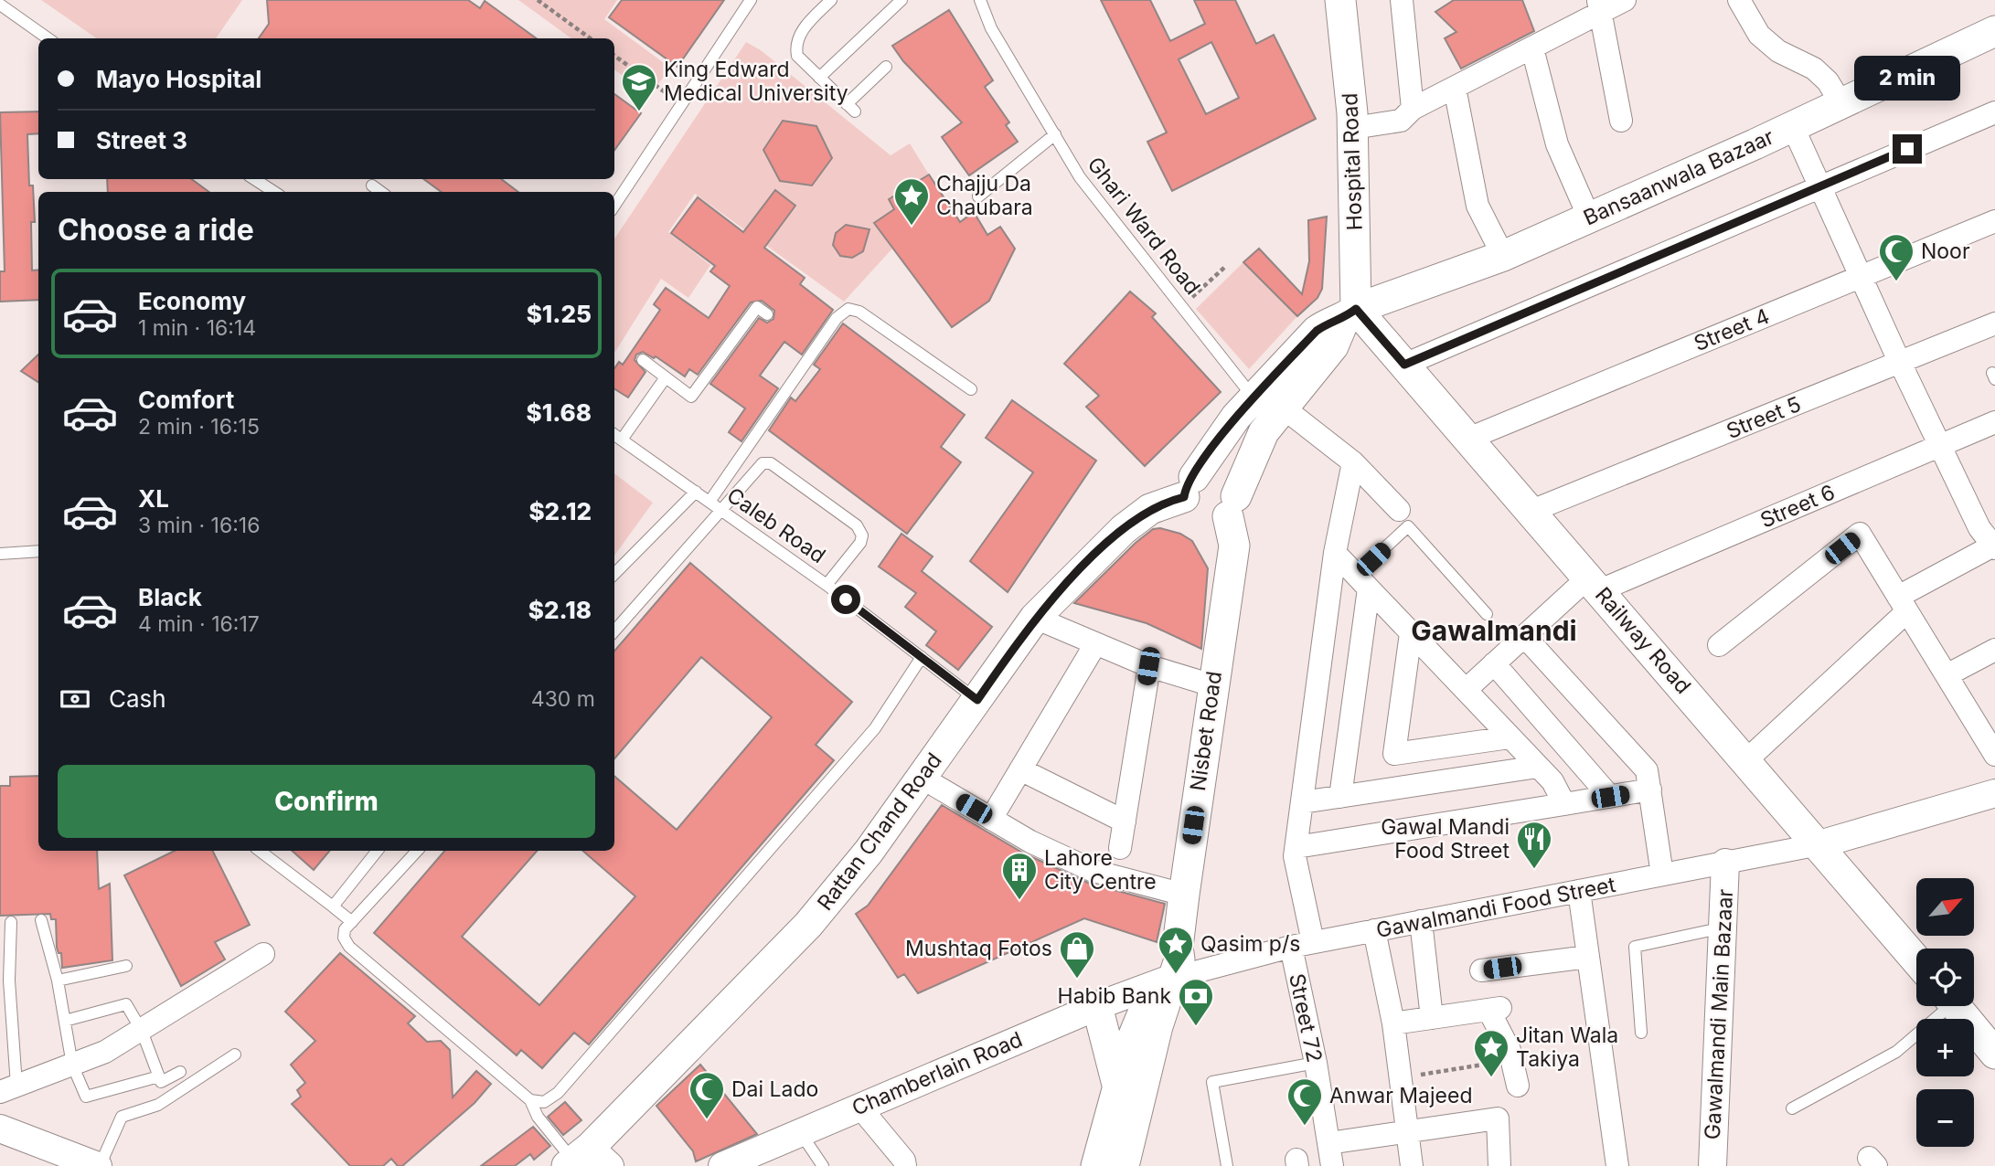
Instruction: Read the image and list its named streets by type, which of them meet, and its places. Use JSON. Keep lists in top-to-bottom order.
{
  "streets": {
    "main road": [
      "Hospital Road",
      "Bansaanwala Bazaar",
      "Railway Road",
      "Nisbet Road",
      "Rattan Chand Road"
    ],
    "street": [
      "Street 4",
      "Street 5",
      "Street 6",
      "Gawalmandi Food Street",
      "Gawalmandi Main Bazaar",
      "Street 72",
      "Chamberlain Road"
    ],
    "lane": ["Ghari Ward Road", "Caleb Road"]
  },
  "crossings": [
    ["Hospital Road", "Bansaanwala Bazaar"],
    ["Hospital Road", "Railway Road"],
    ["Bansaanwala Bazaar", "Railway Road"],
    ["Street 4", "Railway Road"],
    ["Street 5", "Railway Road"],
    ["Street 6", "Railway Road"],
    ["Caleb Road", "Rattan Chand Road"],
    ["Railway Road", "Gawalmandi Food Street"],
    ["Nisbet Road", "Rattan Chand Road"],
    ["Nisbet Road", "Gawalmandi Food Street"],
    ["Nisbet Road", "Chamberlain Road"],
    ["Gawalmandi Food Street", "Gawalmandi Main Bazaar"],
    ["Gawalmandi Food Street", "Street 72"],
    ["Gawalmandi Food Street", "Chamberlain Road"]
  ],
  "districts": ["Gawalmandi"],
  "places": {
    "school or university": ["King Edward Medical University"],
    "place": ["Chajju Da Chaubara", "Qasim p/s", "Jitan Wala Takiya"],
    "mosque": ["Noor", "Dai Lado", "Anwar Majeed"],
    "restaurant": ["Gawal Mandi Food Street"],
    "building": ["Lahore City Centre"],
    "shop": ["Mushtaq Fotos"],
    "bank": ["Habib Bank"]
  },
  "north": "top right",
  "page": {
    "banner": ["Mayo Hospital", "Street 3"],
    "bubble": "2 min",
    "heading": "Choose a ride",
    "list": [
      {
        "name": "Economy",
        "note": "1 min · 16:14",
        "value": "$1.25"
      },
      {
        "name": "Comfort",
        "note": "2 min · 16:15",
        "value": "$1.68"
      },
      {
        "name": "XL",
        "note": "3 min · 16:16",
        "value": "$2.12"
      },
      {
        "name": "Black",
        "note": "4 min · 16:17",
        "value": "$2.18"
      }
    ],
    "pay": ["Cash", "430 m"],
    "buttons": "Confirm",
    "map_buttons": ["+", "−"]
  }
}
